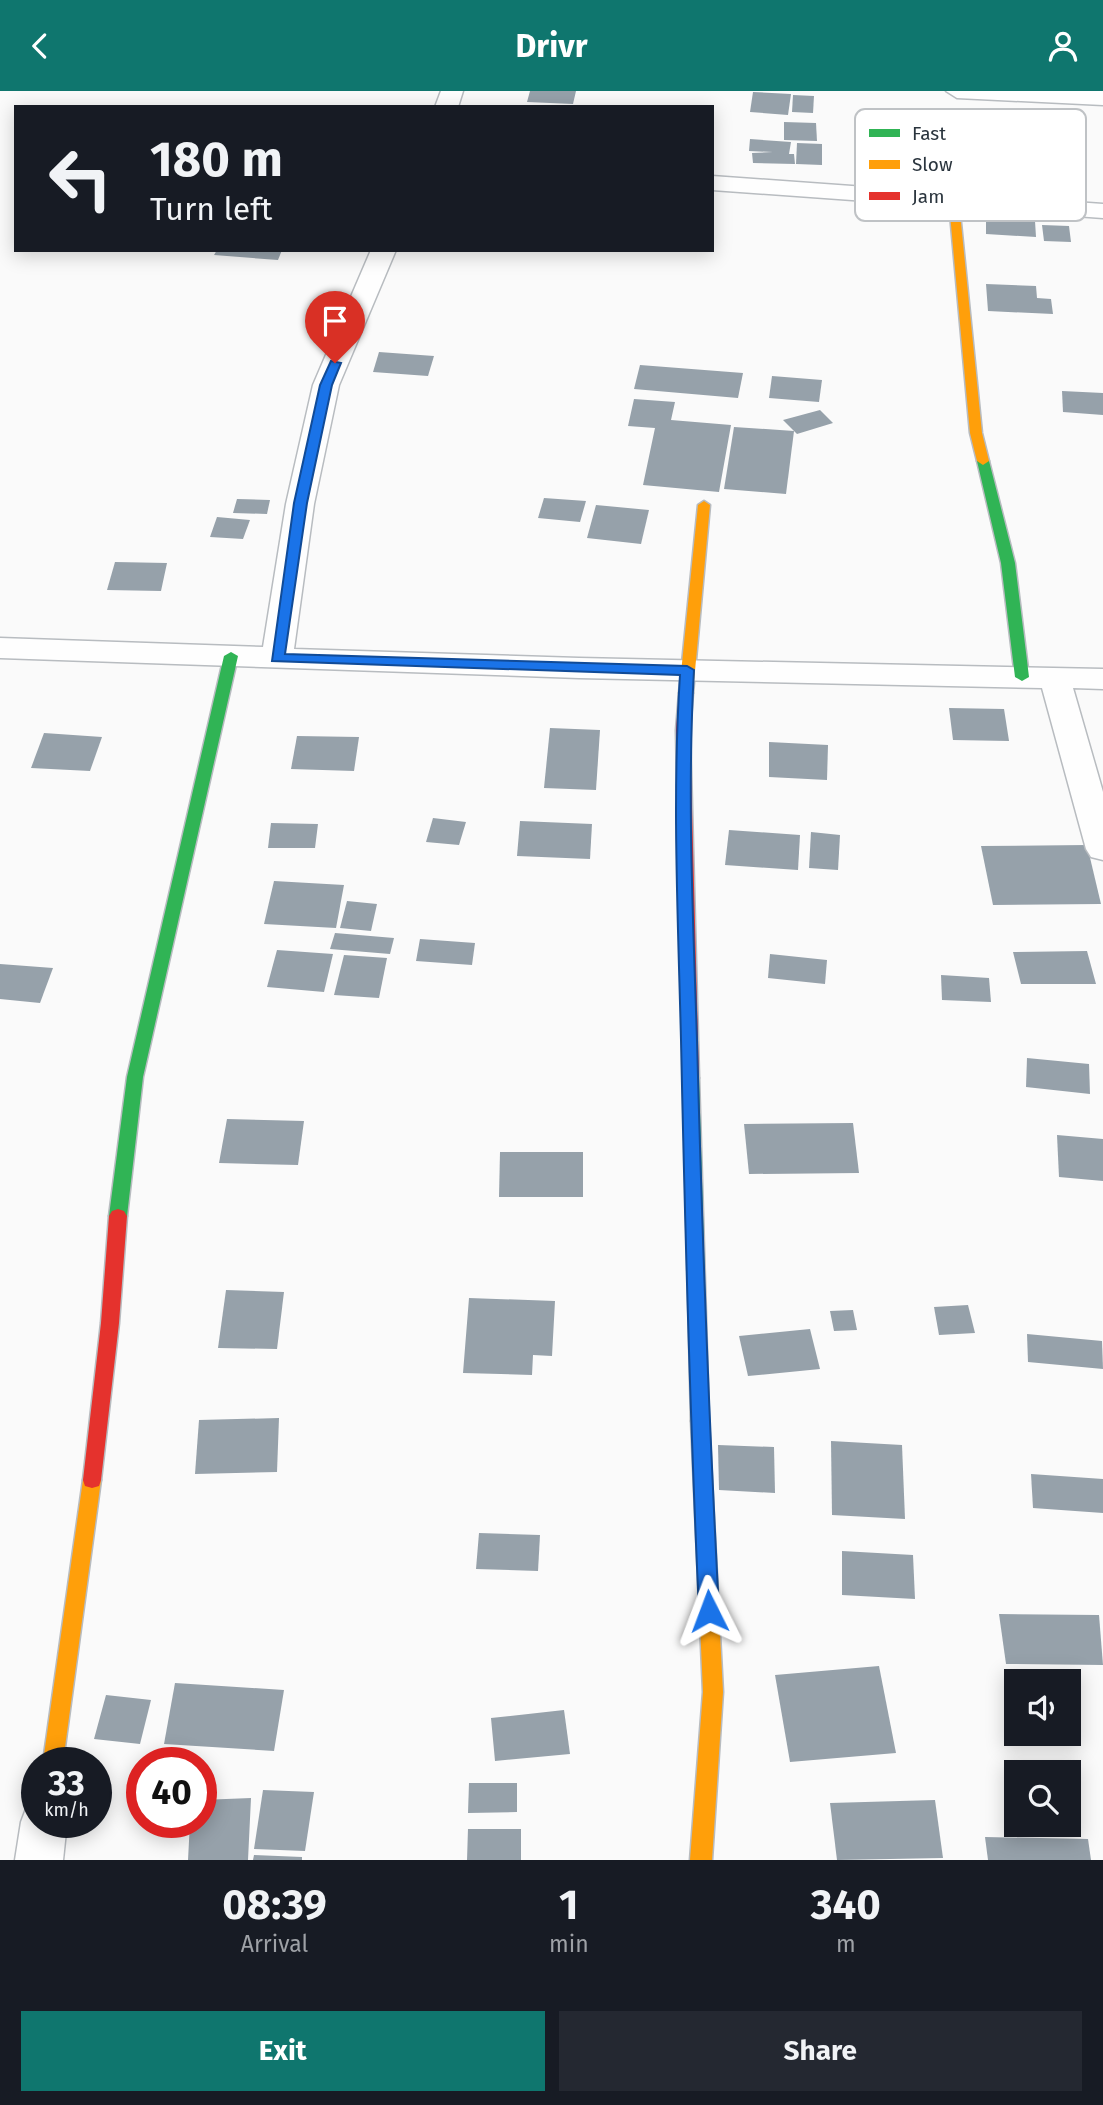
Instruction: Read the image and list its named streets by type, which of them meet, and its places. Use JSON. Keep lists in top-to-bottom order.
{
  "legend": ["Fast", "Slow", "Jam"],
  "page": {
    "header": "Drivr",
    "turn": ["180 m", "Turn left"],
    "speed": "33 km/h",
    "limit": "40",
    "eta": [
      "08:39",
      "Arrival",
      "1",
      "min",
      "340",
      "m"
    ],
    "buttons": ["Exit", "Share"]
  }
}
